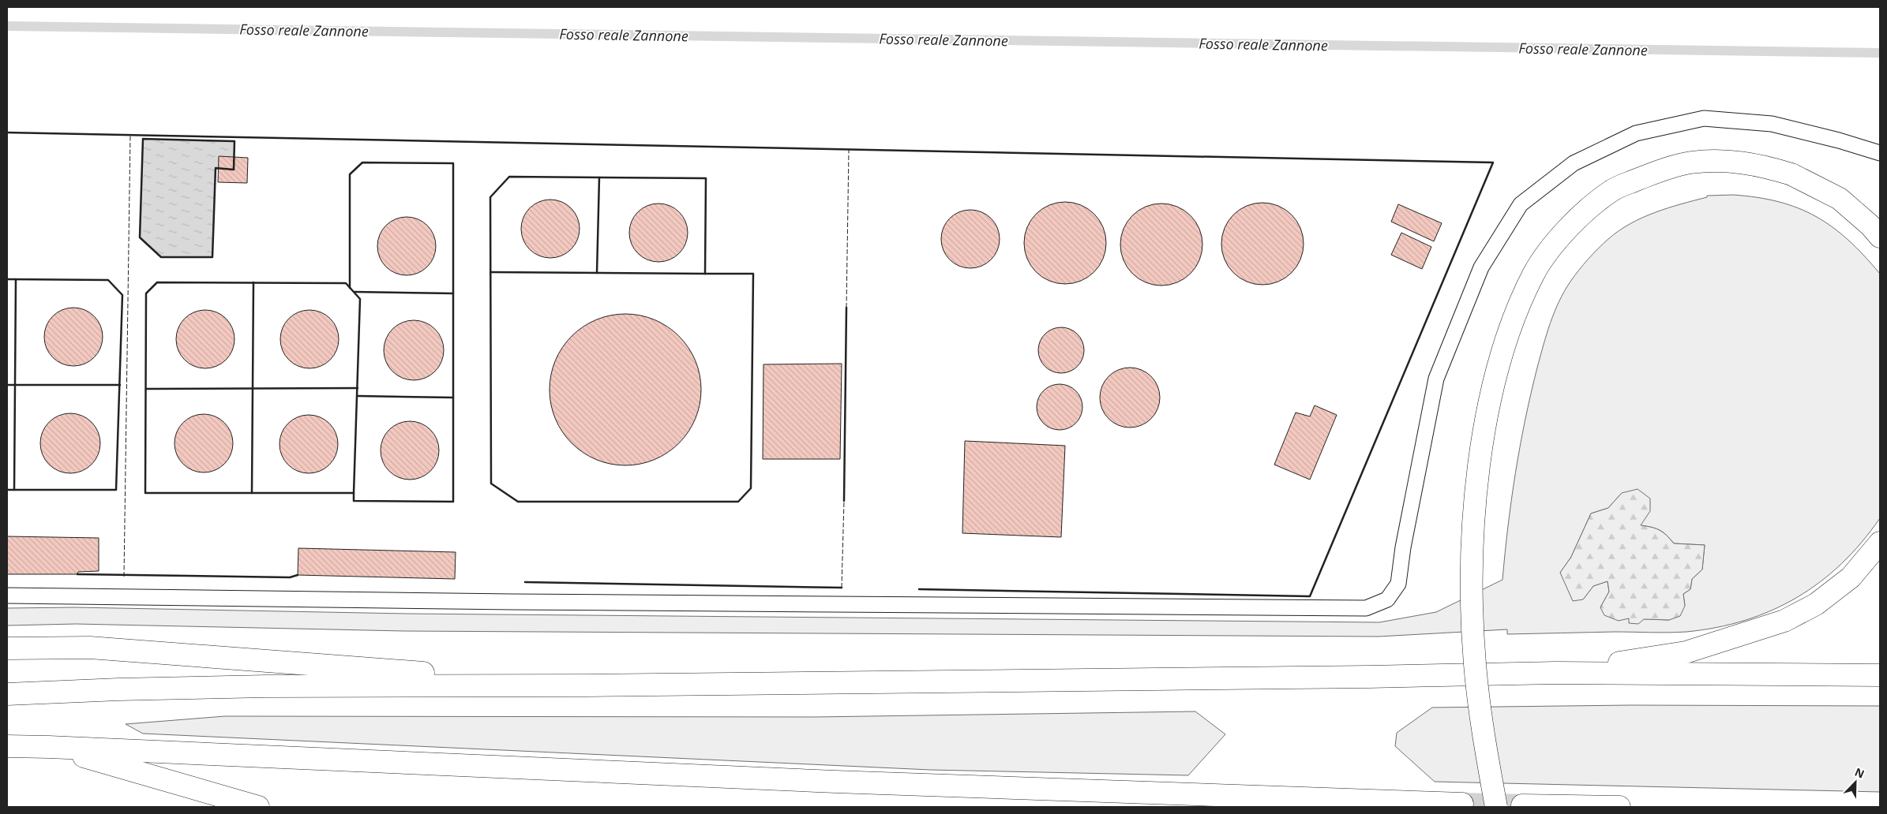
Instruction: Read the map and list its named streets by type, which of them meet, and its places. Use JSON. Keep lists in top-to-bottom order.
{
  "water": ["Fosso reale Zannone"],
  "north": "top right"
}
